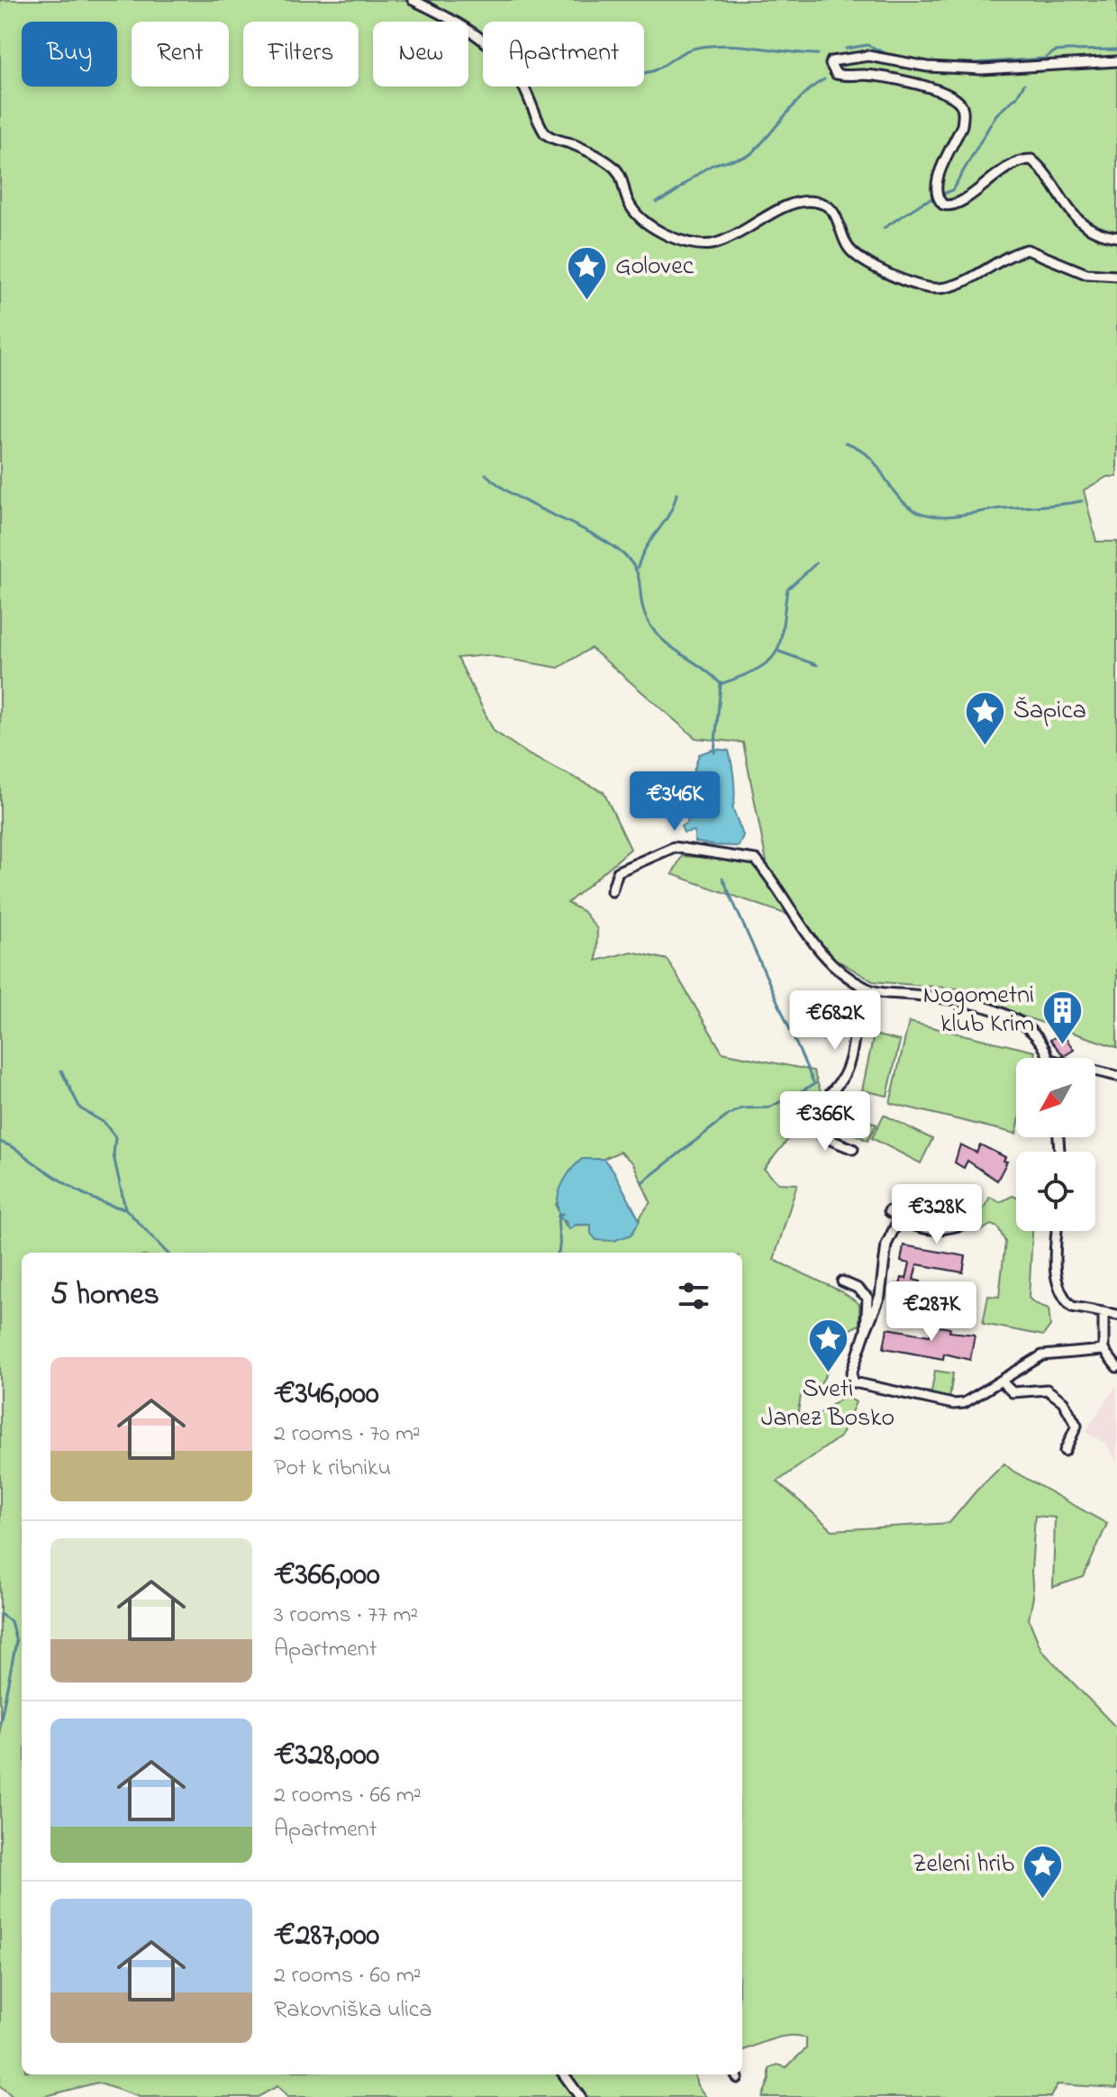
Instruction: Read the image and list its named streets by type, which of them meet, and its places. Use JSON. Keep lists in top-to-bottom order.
{
  "places": {
    "place": [
      "Golovec",
      "Šapica",
      "Sveti Janez Bosko",
      "Zeleni hrib"
    ],
    "building": ["Nogometni klub Krim"]
  },
  "north": "bottom left",
  "page": {
    "chip": [
      "Buy",
      "Rent",
      "Filters",
      "New",
      "Apartment"
    ],
    "price": [
      "€346K",
      "€682K",
      "€366K",
      "€328K",
      "€287K"
    ],
    "heading": "5 homes",
    "list": [
      {
        "name": "€346,000",
        "note": "2 rooms · 70 m² · Pot k ribniku"
      },
      {
        "name": "€366,000",
        "note": "3 rooms · 77 m² · Apartment"
      },
      {
        "name": "€328,000",
        "note": "2 rooms · 66 m² · Apartment"
      },
      {
        "name": "€287,000",
        "note": "2 rooms · 60 m² · Rakovniška ulica"
      }
    ]
  }
}
